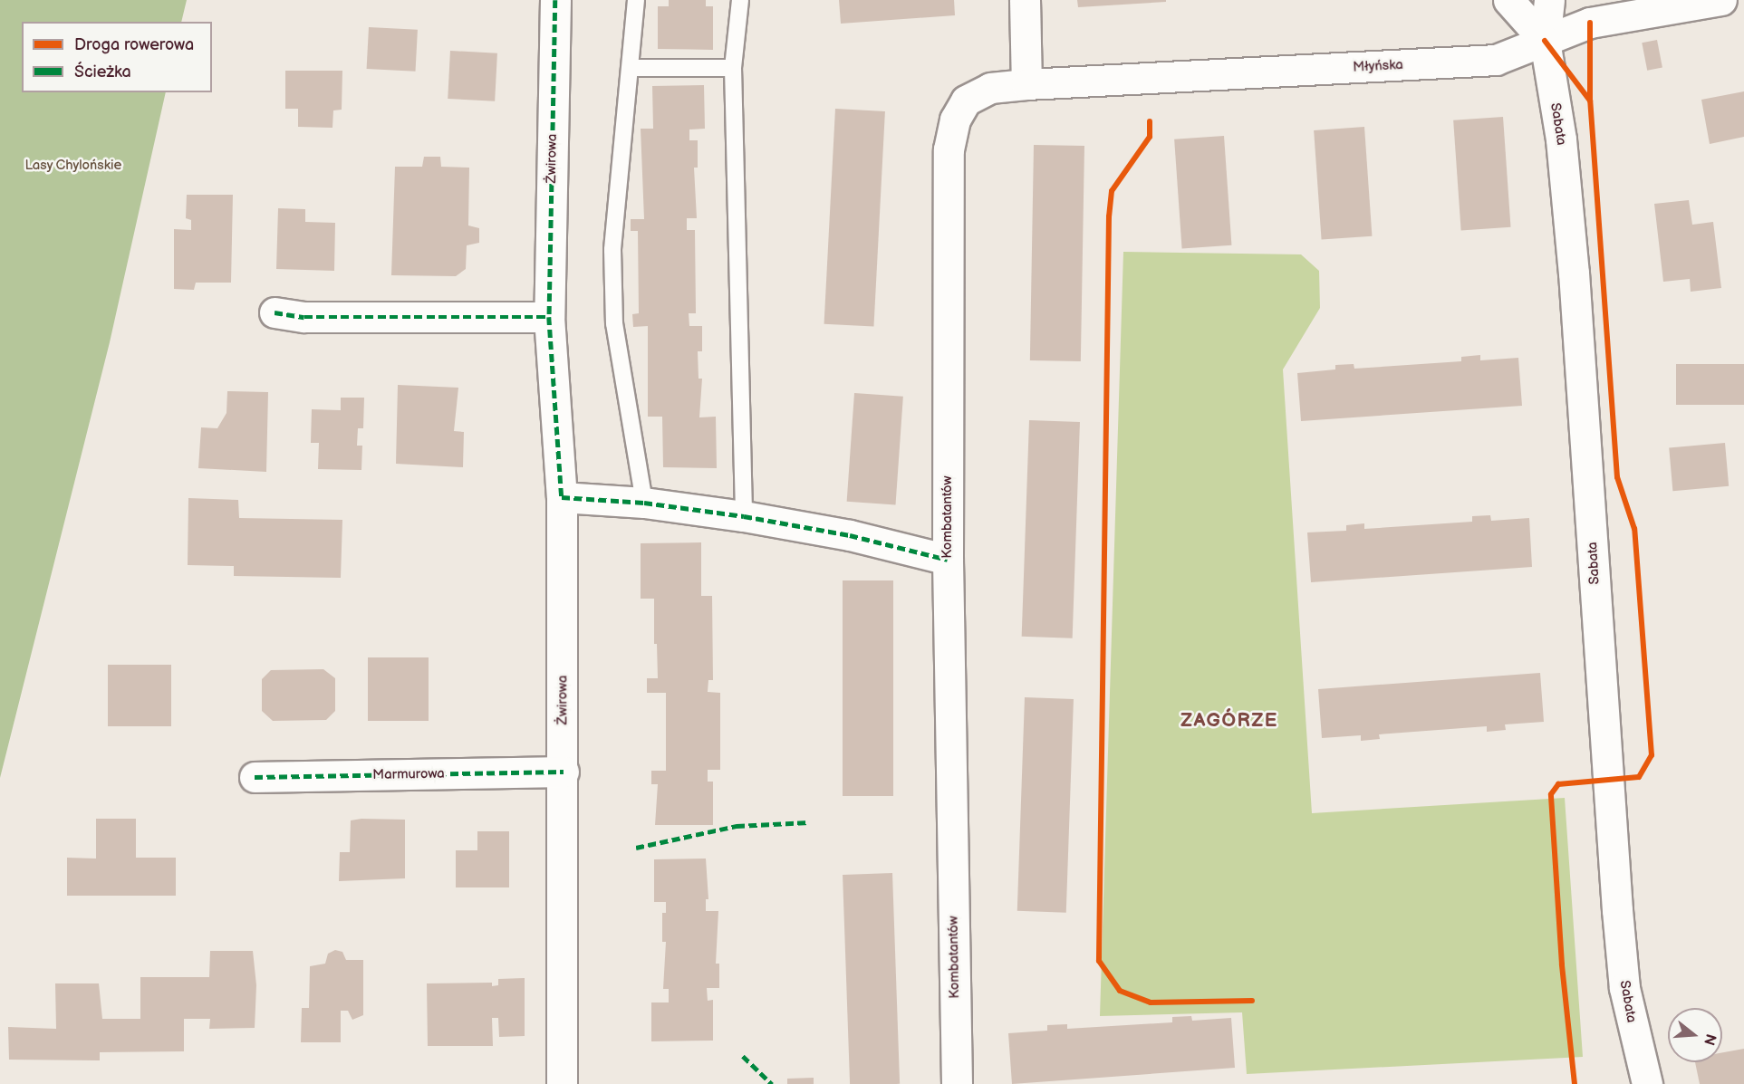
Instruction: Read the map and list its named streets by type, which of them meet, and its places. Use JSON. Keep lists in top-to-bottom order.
{
  "streets": {
    "street": [
      "Młyńska",
      "Sabata",
      "Żwirowa",
      "Kombatantów",
      "Marmurowa"
    ]
  },
  "crossings": [
    ["Młyńska", "Sabata"],
    ["Młyńska", "Kombatantów"],
    ["Żwirowa", "Marmurowa"]
  ],
  "districts": ["ZAGÓRZE"],
  "parks": ["Lasy Chylońskie"],
  "legend": ["Droga rowerowa", "Ścieżka"],
  "north": "right"
}
